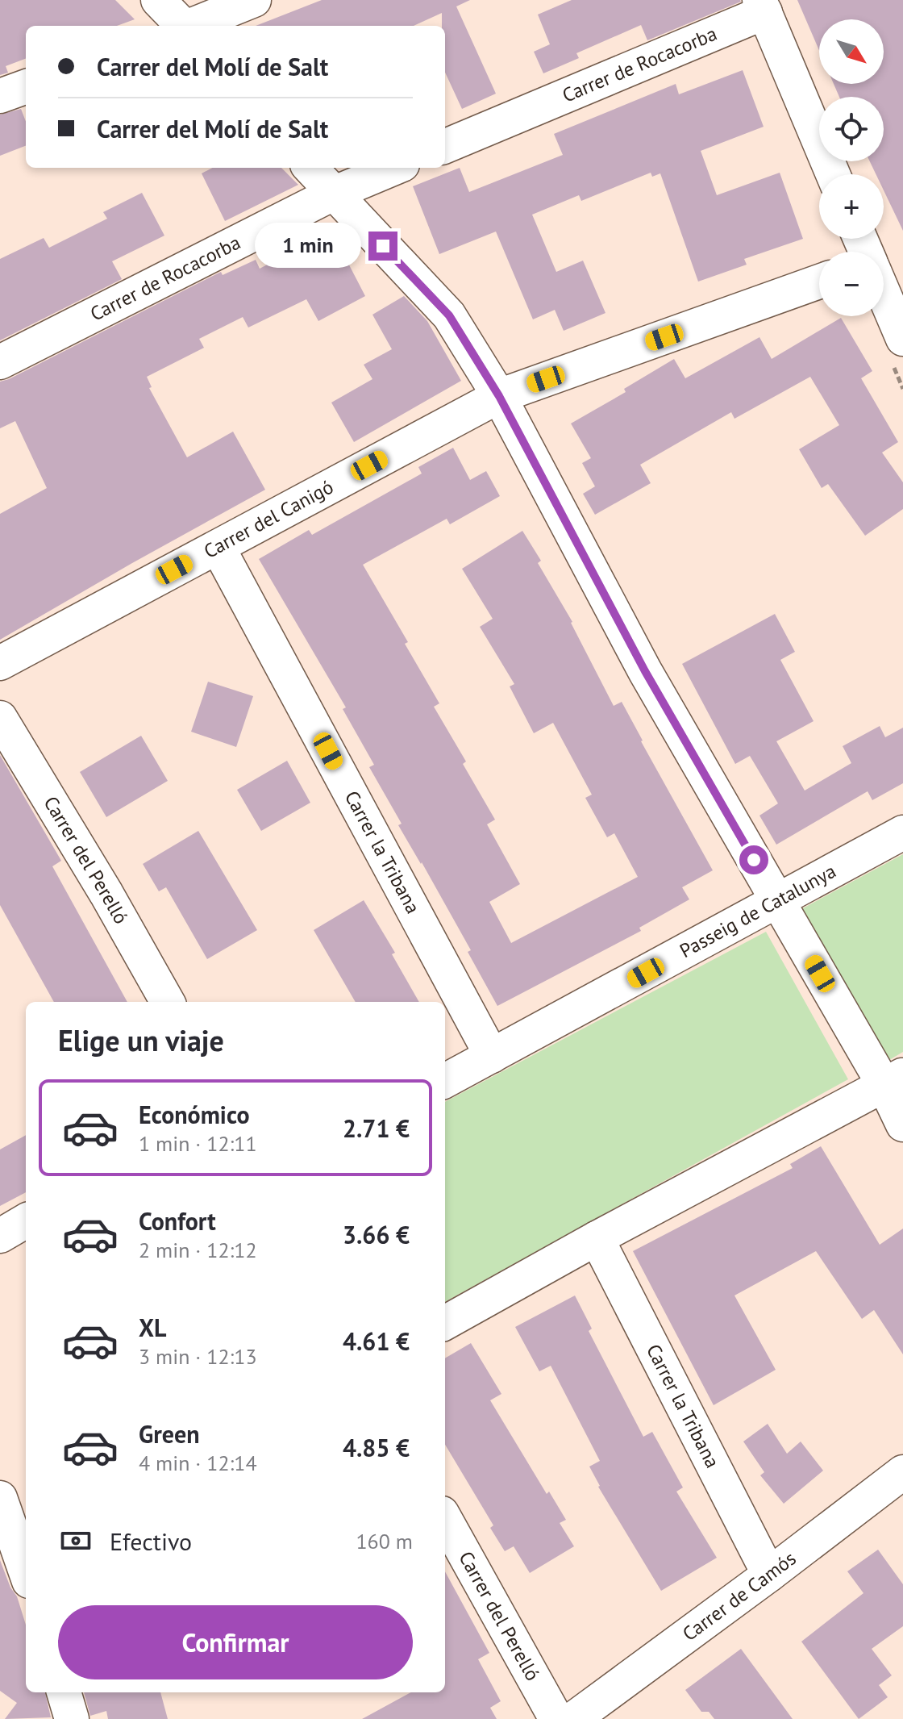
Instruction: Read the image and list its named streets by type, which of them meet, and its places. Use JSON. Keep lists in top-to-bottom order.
{
  "streets": {
    "street": [
      "Carrer de Rocacorba",
      "Carrer del Canigó",
      "Carrer la Tribana",
      "Carrer del Perelló",
      "Passeig de Catalunya",
      "Carrer de Camós"
    ]
  },
  "crossings": [
    ["Carrer del Canigó", "Carrer la Tribana"],
    ["Carrer la Tribana", "Passeig de Catalunya"],
    ["Carrer la Tribana", "Carrer de Camós"]
  ],
  "north": "bottom right",
  "page": {
    "map_buttons": ["+", "−"],
    "banner": ["Carrer del Molí de Salt", "Carrer del Molí de Salt"],
    "bubble": "1 min",
    "heading": "Elige un viaje",
    "list": [
      {
        "name": "Económico",
        "note": "1 min · 12:11",
        "value": "2.71 €"
      },
      {
        "name": "Confort",
        "note": "2 min · 12:12",
        "value": "3.66 €"
      },
      {
        "name": "XL",
        "note": "3 min · 12:13",
        "value": "4.61 €"
      },
      {
        "name": "Green",
        "note": "4 min · 12:14",
        "value": "4.85 €"
      }
    ],
    "pay": ["Efectivo", "160 m"],
    "buttons": "Confirmar"
  }
}
